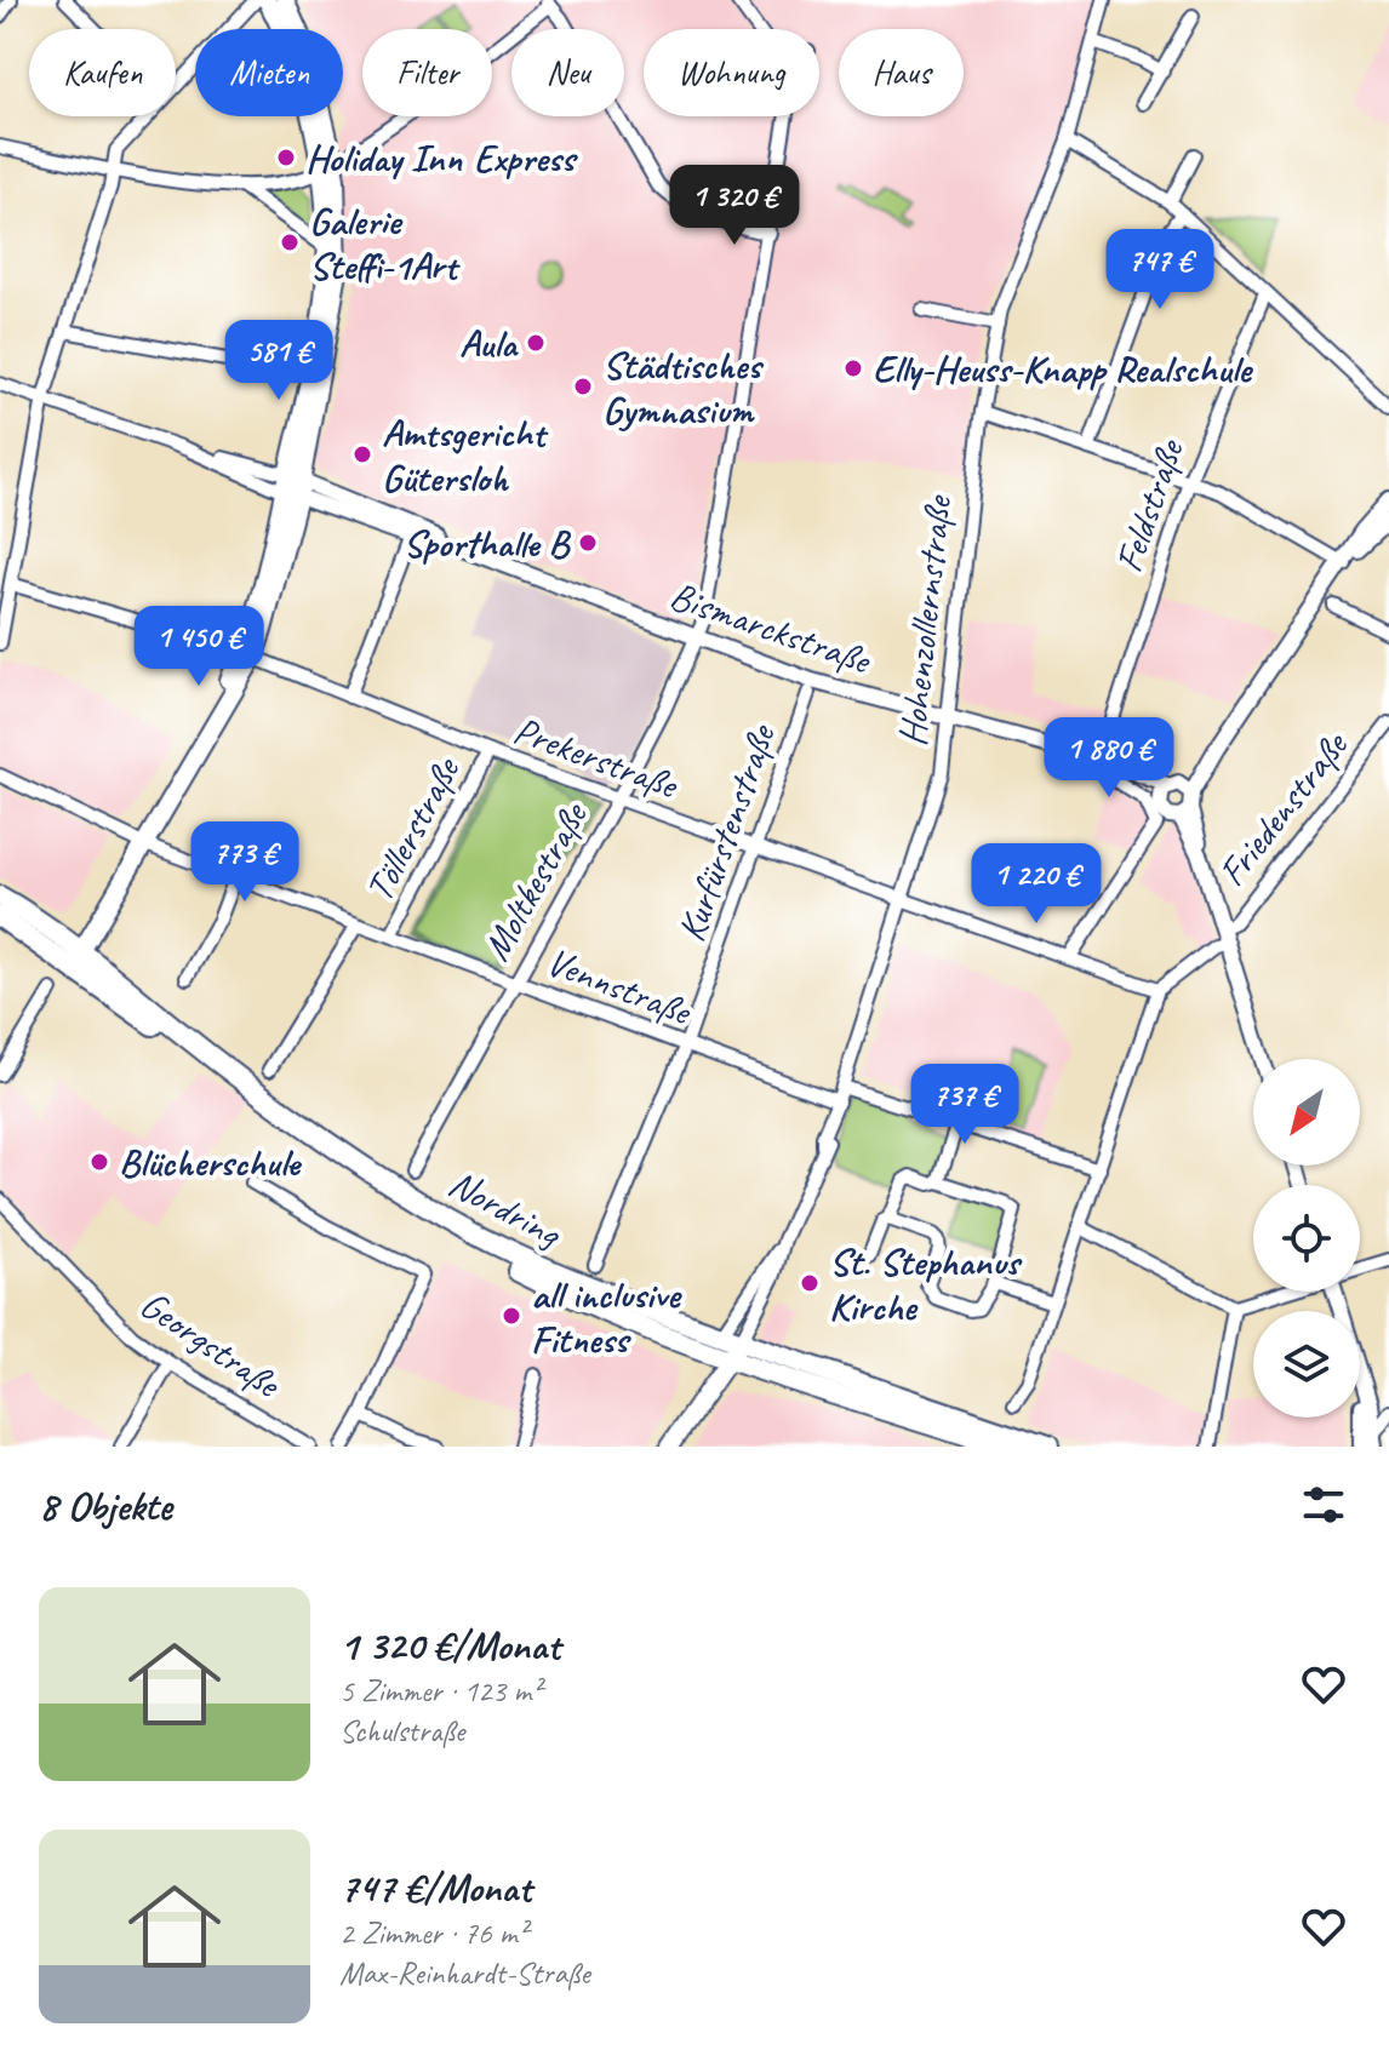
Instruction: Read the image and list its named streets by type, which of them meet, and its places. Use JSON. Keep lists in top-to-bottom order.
{
  "streets": {
    "main road": ["Nordring"],
    "street": [
      "Feldstraße",
      "Hohenzollernstraße",
      "Bismarckstraße",
      "Prekerstraße",
      "Friedenstraße",
      "Töllerstraße",
      "Kurfürstenstraße",
      "Moltkestraße",
      "Vennstraße",
      "Georgstraße"
    ]
  },
  "crossings": [
    ["Hohenzollernstraße", "Bismarckstraße"],
    ["Hohenzollernstraße", "Prekerstraße"],
    ["Hohenzollernstraße", "Vennstraße"],
    ["Hohenzollernstraße", "Nordring"],
    ["Bismarckstraße", "Moltkestraße"],
    ["Prekerstraße", "Friedenstraße"],
    ["Prekerstraße", "Töllerstraße"],
    ["Prekerstraße", "Kurfürstenstraße"],
    ["Prekerstraße", "Moltkestraße"],
    ["Töllerstraße", "Vennstraße"],
    ["Kurfürstenstraße", "Vennstraße"],
    ["Moltkestraße", "Vennstraße"]
  ],
  "places": [
    "Holiday Inn Express",
    "Galerie Steffi-1Art",
    "Aula",
    "Elly-Heuss-Knapp Realschule",
    "Städtisches Gymnasium",
    "Amtsgericht Gütersloh",
    "Sporthalle B",
    "Blücherschule",
    "St. Stephanus Kirche",
    "all inclusive Fitness"
  ],
  "north": "bottom left",
  "page": {
    "chip": [
      "Kaufen",
      "Mieten",
      "Filter",
      "Neu",
      "Wohnung",
      "Haus"
    ],
    "price": [
      "1 320 €",
      "747 €",
      "581 €",
      "1 450 €",
      "1 880 €",
      "773 €",
      "1 220 €",
      "737 €"
    ],
    "heading": "8 Objekte",
    "list": [
      {
        "name": "1 320 €/Monat",
        "note": "5 Zimmer · 123 m² · Schulstraße"
      },
      {
        "name": "747 €/Monat",
        "note": "2 Zimmer · 76 m² · Max-Reinhardt-Straße"
      }
    ]
  }
}
